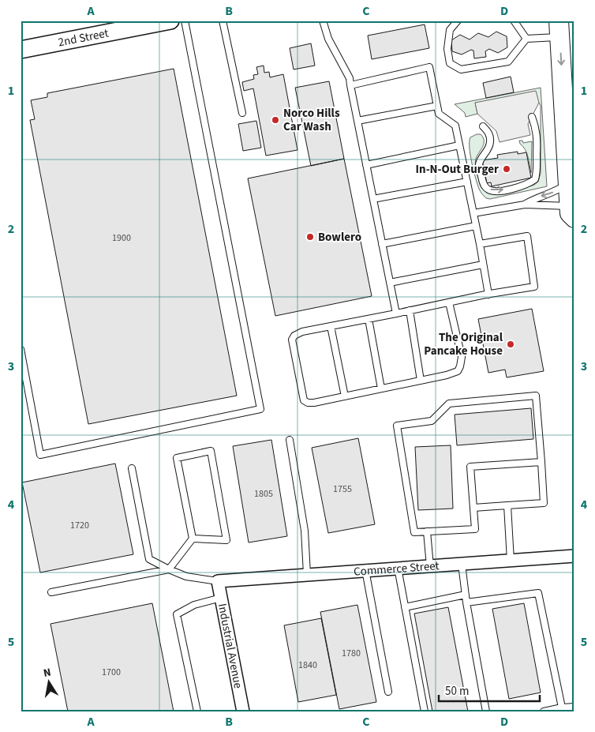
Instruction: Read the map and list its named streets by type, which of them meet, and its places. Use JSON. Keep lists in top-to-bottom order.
{
  "streets": {
    "main road": ["2nd Street"],
    "street": ["Commerce Street", "Industrial Avenue"]
  },
  "crossings": [
    ["Commerce Street", "Industrial Avenue"]
  ],
  "places": [
    "Norco Hills Car Wash",
    "In-N-Out Burger",
    "Bowlero",
    "The Original Pancake House"
  ],
  "house_numbers": [
    "1900",
    "1755",
    "1805",
    "1720",
    "1780",
    "1840",
    "1700"
  ],
  "scale_bar": "50 m",
  "north": "top",
  "grid": {
    "columns": [
      "A",
      "B",
      "C",
      "D"
    ],
    "rows": [
      "1",
      "2",
      "3",
      "4",
      "5"
    ]
  }
}
